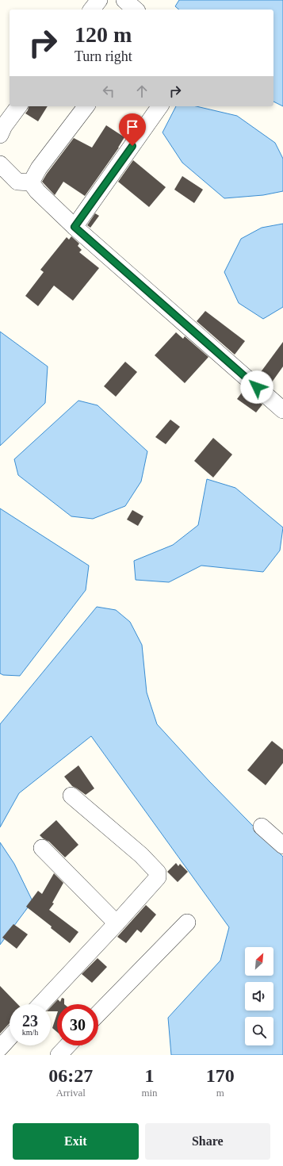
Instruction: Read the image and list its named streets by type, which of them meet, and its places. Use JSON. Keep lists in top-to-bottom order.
{
  "north": "top right",
  "page": {
    "turn": ["120 m", "Turn right"],
    "speed": "23 km/h",
    "limit": "30",
    "eta": [
      "06:27",
      "Arrival",
      "1",
      "min",
      "170",
      "m"
    ],
    "buttons": ["Exit", "Share"]
  }
}
